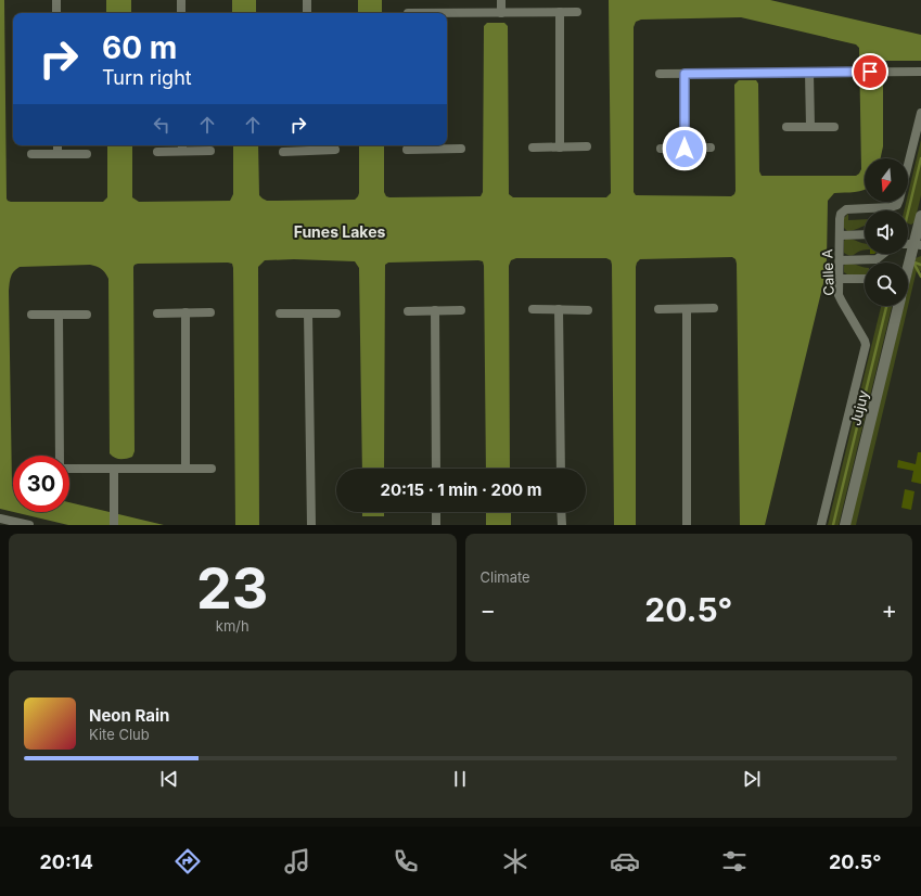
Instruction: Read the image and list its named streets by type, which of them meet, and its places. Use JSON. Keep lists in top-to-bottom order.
{
  "streets": {
    "street": ["Calle A", "Jujuy"]
  },
  "districts": ["Funes Lakes"],
  "north": "bottom",
  "page": {
    "turn": ["60 m", "Turn right"],
    "limit": "30",
    "trip": "20:15 · 1 min · 200 m",
    "tile": [
      ["23", "km/h"],
      "Climate"
    ],
    "heat": ["−", "20.5°", "+"],
    "song": ["Neon Rain", "Kite Club"],
    "tabs": ["20:14", "20.5°"]
  }
}
